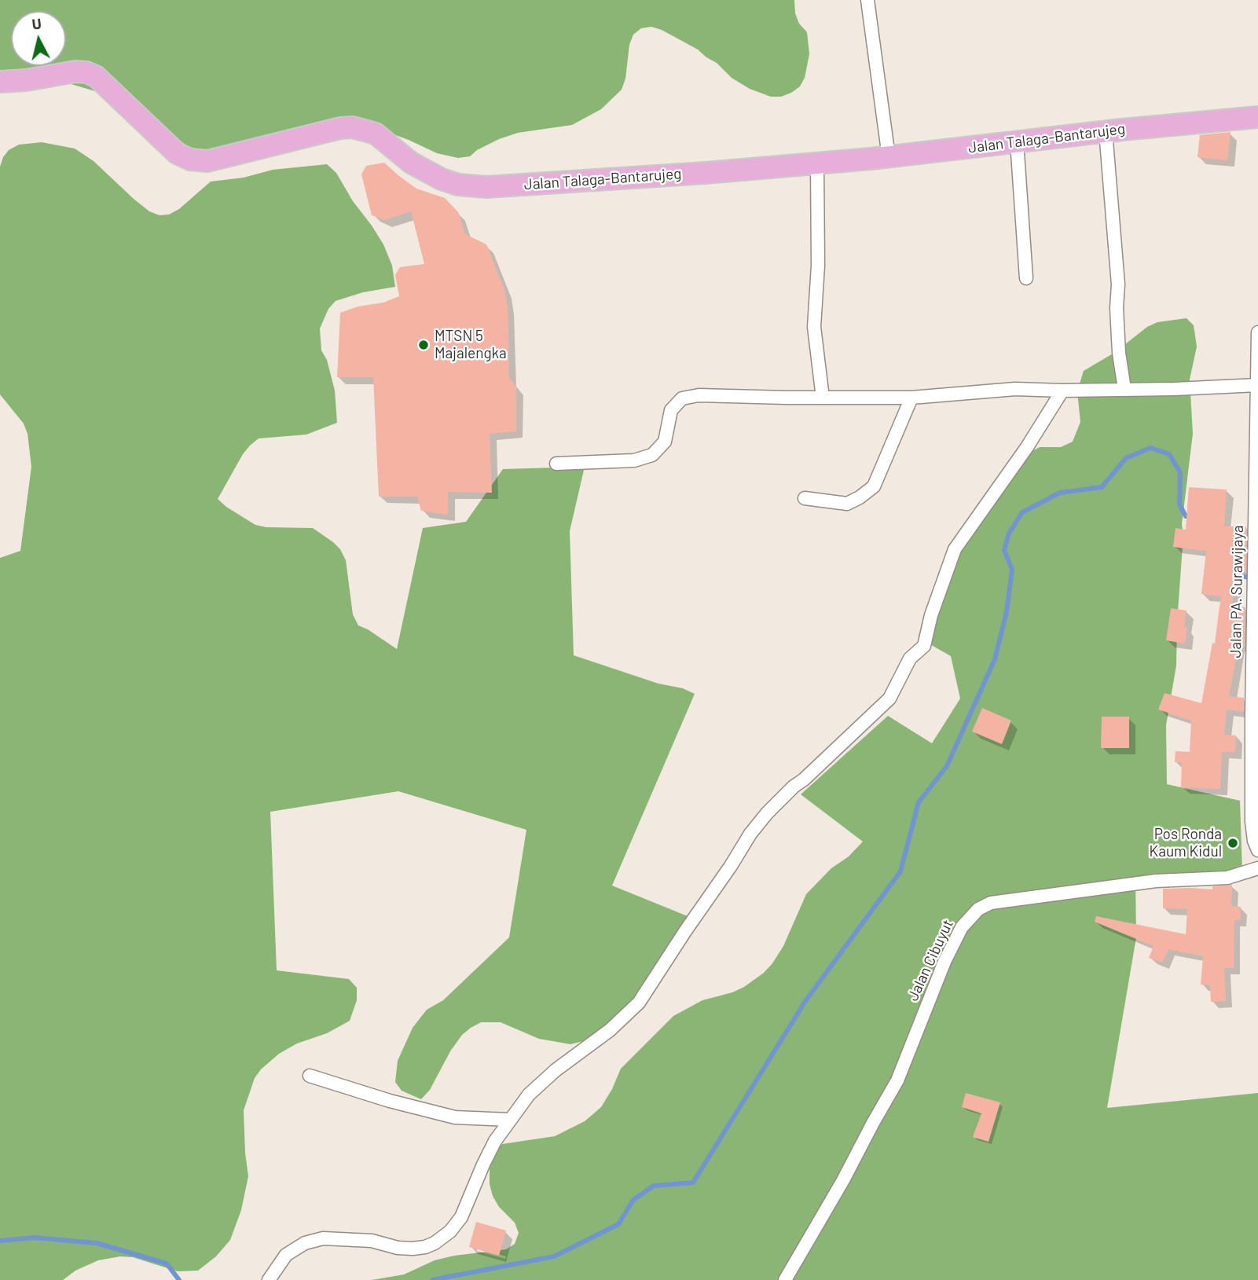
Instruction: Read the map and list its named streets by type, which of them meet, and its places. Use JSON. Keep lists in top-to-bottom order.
{
  "streets": {
    "main road": ["Jalan Talaga-Bantarujeg"],
    "street": ["Jalan PA. Surawijaya", "Jalan Cibuyut"]
  },
  "places": ["MTSN 5 Majalengka", "Pos Ronda Kaum Kidul"],
  "north": "top"
}
